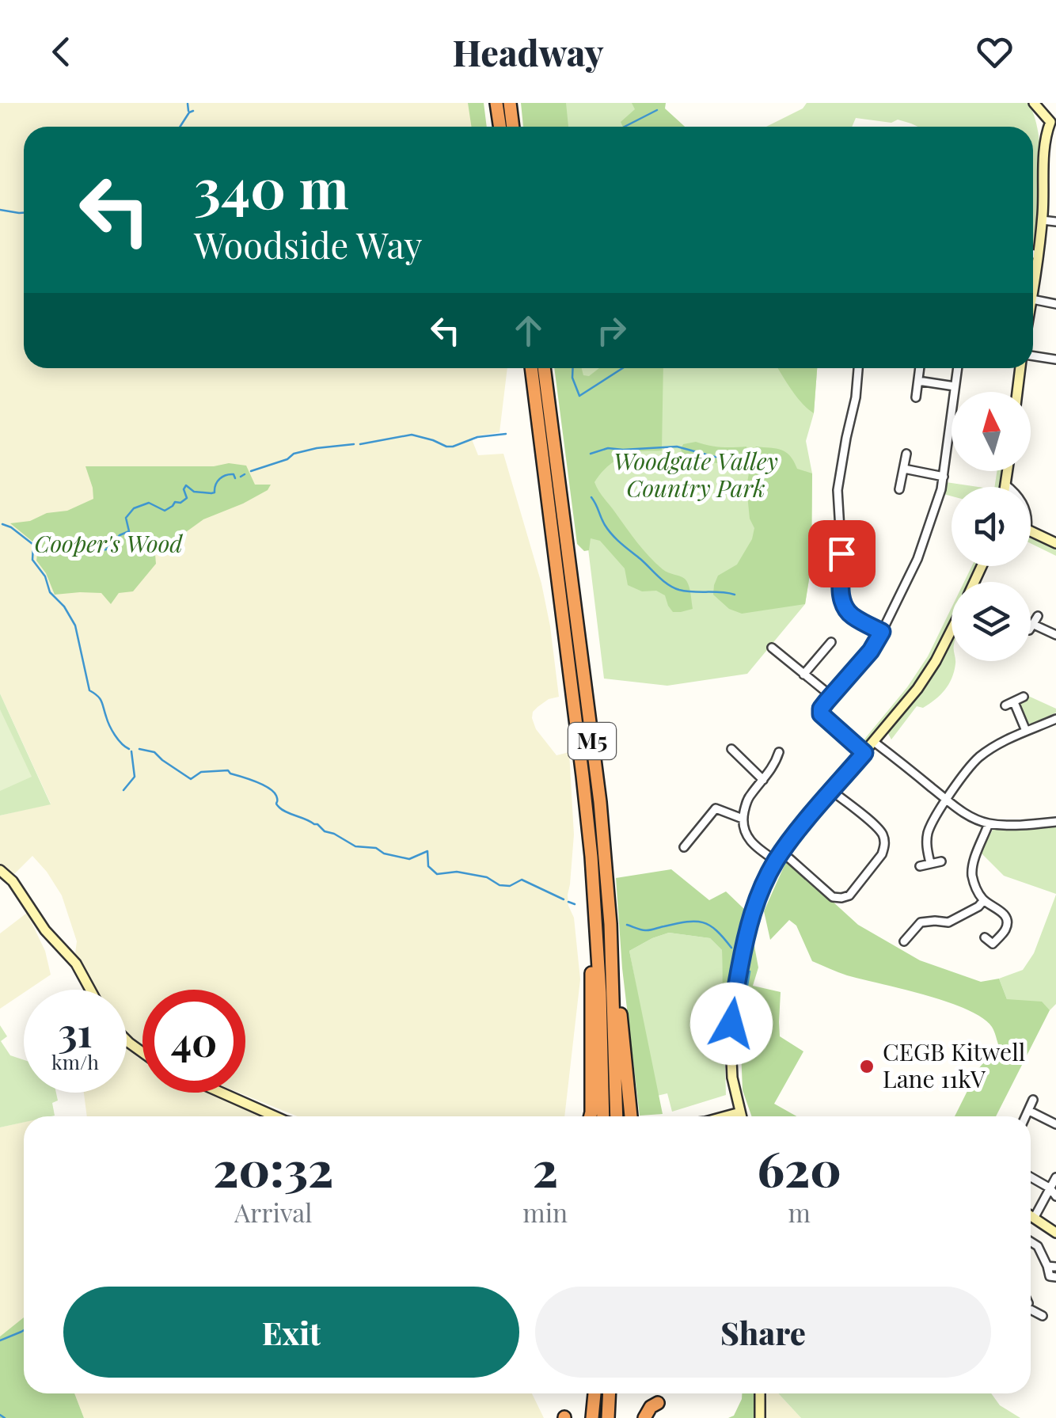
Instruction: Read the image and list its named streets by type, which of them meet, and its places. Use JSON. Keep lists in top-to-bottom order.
{
  "streets": {
    "highway": ["M5"]
  },
  "parks": ["Woodgate Valley Country Park", "Cooper's Wood"],
  "places": ["CEGB Kitwell Lane 11kV"],
  "north": "top",
  "page": {
    "header": "Headway",
    "turn": ["340 m", "Woodside Way"],
    "speed": "31 km/h",
    "limit": "40",
    "eta": [
      "20:32",
      "Arrival",
      "2",
      "min",
      "620",
      "m"
    ],
    "buttons": ["Exit", "Share"]
  }
}
